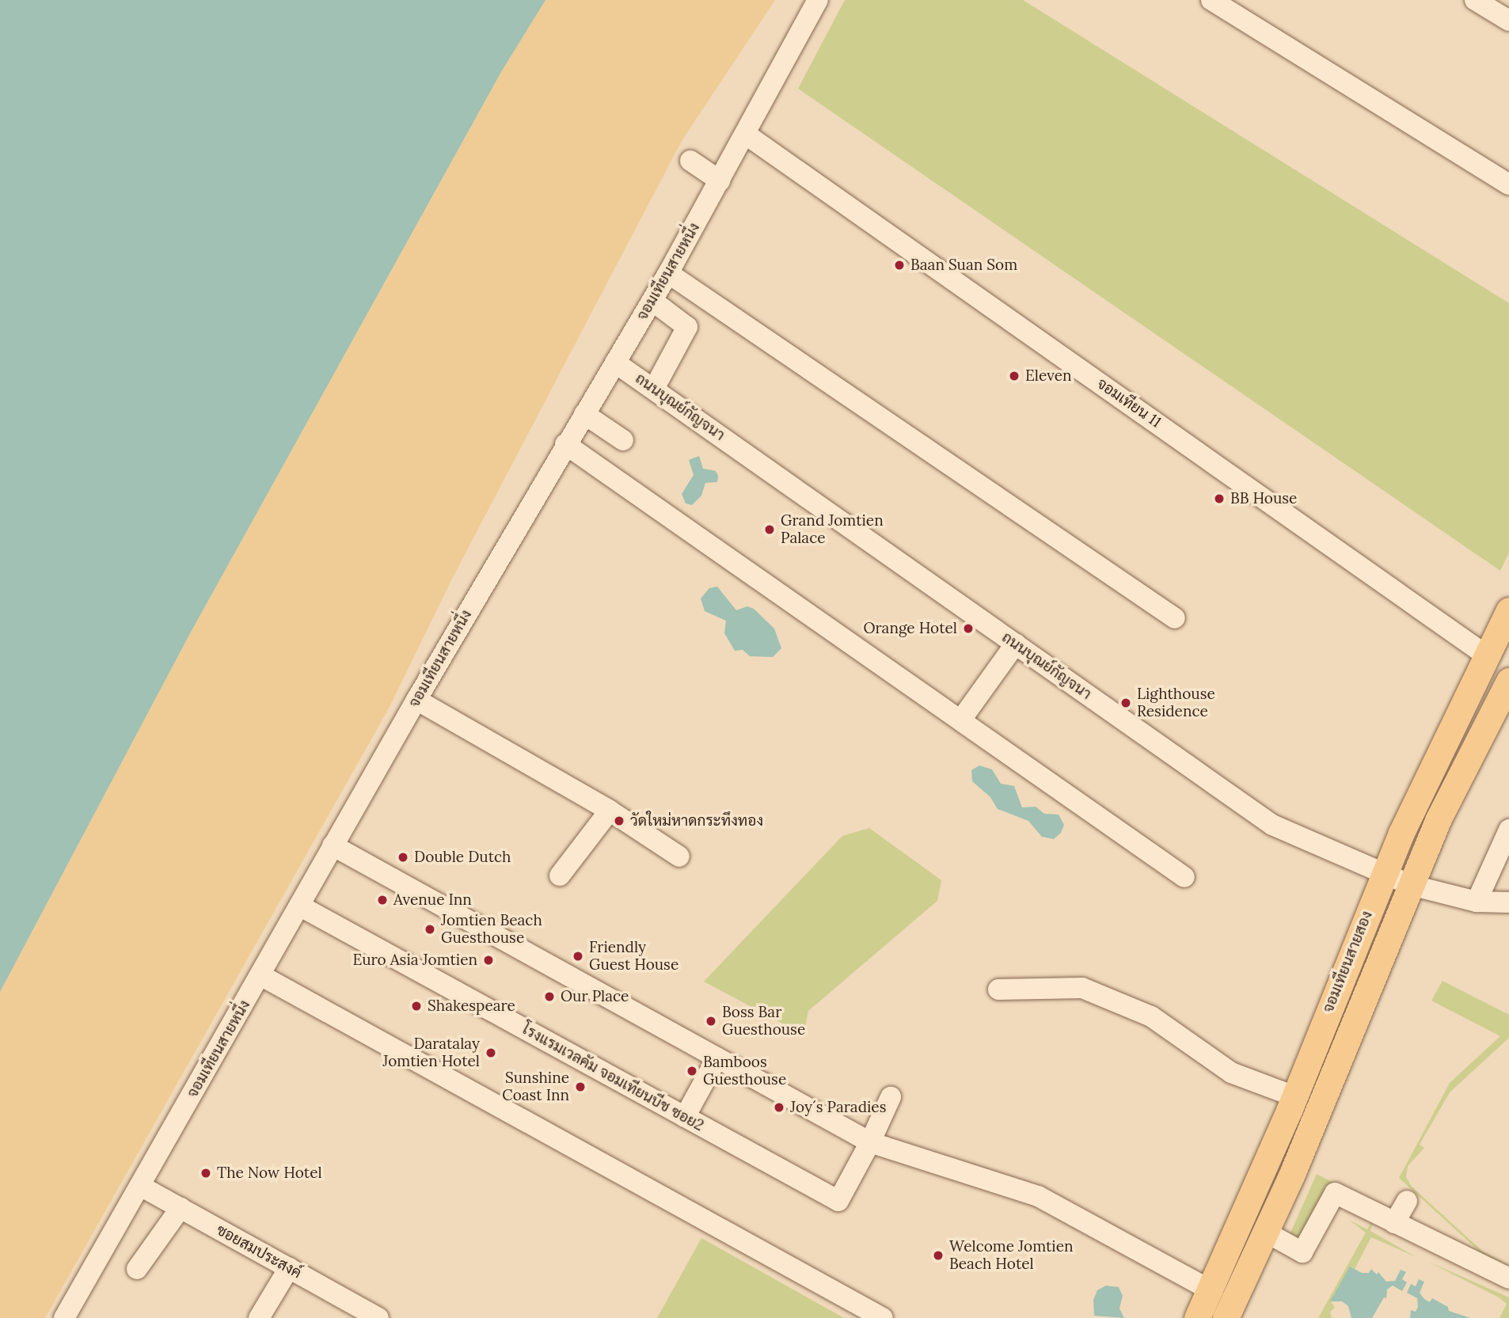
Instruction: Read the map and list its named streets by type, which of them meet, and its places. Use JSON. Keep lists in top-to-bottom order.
{
  "streets": {
    "main road": ["จอมเทียนสายสอง"],
    "street": [
      "จอมเทียนสายหนึ่ง",
      "จอมเทียน 11",
      "ถนนบุณย์กัญจนา",
      "โรงแรมเวลคัม จอมเทียนบีช ซอย2",
      "ซอยสมประสงค์"
    ]
  },
  "crossings": [
    ["จอมเทียนสายหนึ่ง", "จอมเทียน 11"],
    ["จอมเทียนสายหนึ่ง", "ถนนบุณย์กัญจนา"],
    ["จอมเทียนสายหนึ่ง", "โรงแรมเวลคัม จอมเทียนบีช ซอย2"],
    ["จอมเทียนสายหนึ่ง", "ซอยสมประสงค์"],
    ["จอมเทียน 11", "จอมเทียนสายสอง"],
    ["ถนนบุณย์กัญจนา", "จอมเทียนสายสอง"]
  ],
  "places": [
    "Baan Suan Som",
    "Eleven",
    "BB House",
    "Grand Jomtien Palace",
    "Orange Hotel",
    "Lighthouse Residence",
    "วัดใหม่หาดกระทึงทอง",
    "Double Dutch",
    "Avenue Inn",
    "Jomtien Beach Guesthouse",
    "Friendly Guest House",
    "Euro Asia Jomtien",
    "Our Place",
    "Shakespeare",
    "Boss Bar Guesthouse",
    "Daratalay Jomtien Hotel",
    "Bamboos Guesthouse",
    "Sunshine Coast Inn",
    "Joy´s Paradies",
    "The Now Hotel",
    "Welcome Jomtien Beach Hotel"
  ]
}
